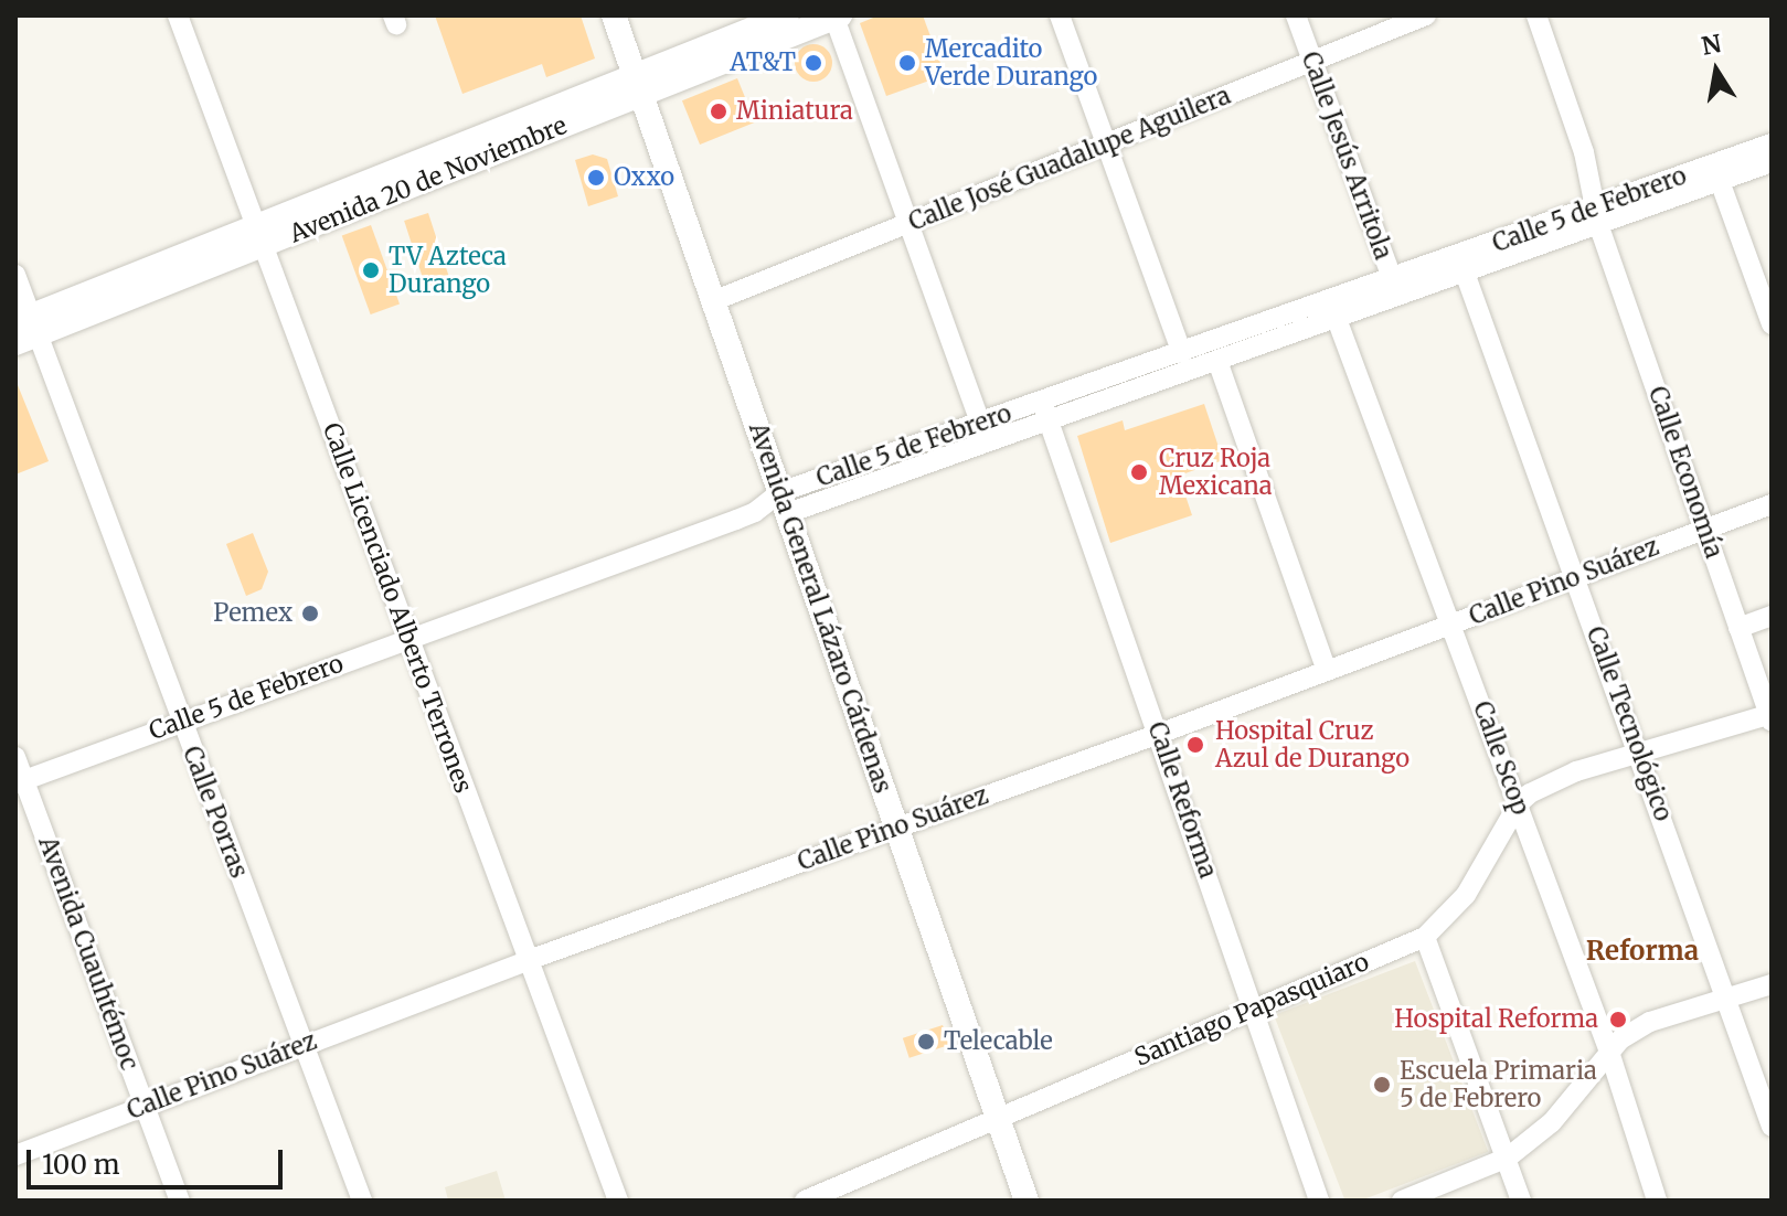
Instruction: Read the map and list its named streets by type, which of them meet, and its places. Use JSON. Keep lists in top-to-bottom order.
{
  "streets": {
    "main road": ["Avenida 20 de Noviembre", "Avenida General Lázaro Cárdenas"],
    "street": [
      "Calle Jesús Arritola",
      "Calle José Guadalupe Aguilera",
      "Calle 5 de Febrero",
      "Calle Economía",
      "Calle Pino Suárez",
      "Calle Licenciado Alberto Terrones",
      "Calle Tecnológico",
      "Calle Scop",
      "Calle Reforma",
      "Calle Porras",
      "Avenida Cuauhtémoc",
      "Santiago Papasquiaro"
    ]
  },
  "crossings": [
    ["Calle Jesús Arritola", "Calle José Guadalupe Aguilera"],
    ["Calle Jesús Arritola", "Calle 5 de Febrero"],
    ["Calle José Guadalupe Aguilera", "Avenida General Lázaro Cárdenas"],
    ["Avenida 20 de Noviembre", "Calle Licenciado Alberto Terrones"],
    ["Avenida 20 de Noviembre", "Avenida General Lázaro Cárdenas"],
    ["Avenida 20 de Noviembre", "Calle Porras"],
    ["Calle 5 de Febrero", "Calle Economía"],
    ["Calle 5 de Febrero", "Calle Licenciado Alberto Terrones"],
    ["Calle 5 de Febrero", "Avenida General Lázaro Cárdenas"],
    ["Calle 5 de Febrero", "Calle Tecnológico"],
    ["Calle 5 de Febrero", "Calle Scop"],
    ["Calle 5 de Febrero", "Calle Reforma"],
    ["Calle 5 de Febrero", "Calle Porras"],
    ["Calle 5 de Febrero", "Avenida Cuauhtémoc"],
    ["Calle Economía", "Calle Pino Suárez"],
    ["Calle Economía", "Santiago Papasquiaro"],
    ["Calle Pino Suárez", "Calle Licenciado Alberto Terrones"],
    ["Calle Pino Suárez", "Avenida General Lázaro Cárdenas"],
    ["Calle Pino Suárez", "Calle Tecnológico"],
    ["Calle Pino Suárez", "Calle Scop"],
    ["Calle Pino Suárez", "Calle Reforma"],
    ["Calle Pino Suárez", "Calle Porras"],
    ["Calle Pino Suárez", "Avenida Cuauhtémoc"],
    ["Avenida General Lázaro Cárdenas", "Santiago Papasquiaro"],
    ["Calle Tecnológico", "Santiago Papasquiaro"],
    ["Calle Scop", "Santiago Papasquiaro"],
    ["Calle Reforma", "Santiago Papasquiaro"]
  ],
  "districts": ["Reforma"],
  "places": [
    "AT&T",
    "Mercadito Verde Durango",
    "Miniatura",
    "Oxxo",
    "TV Azteca Durango",
    "Cruz Roja Mexicana",
    "Pemex",
    "Hospital Cruz Azul de Durango",
    "Hospital Reforma",
    "Telecable",
    "Escuela Primaria 5 de Febrero"
  ],
  "scale_bar": "100 m",
  "north": "top"
}
